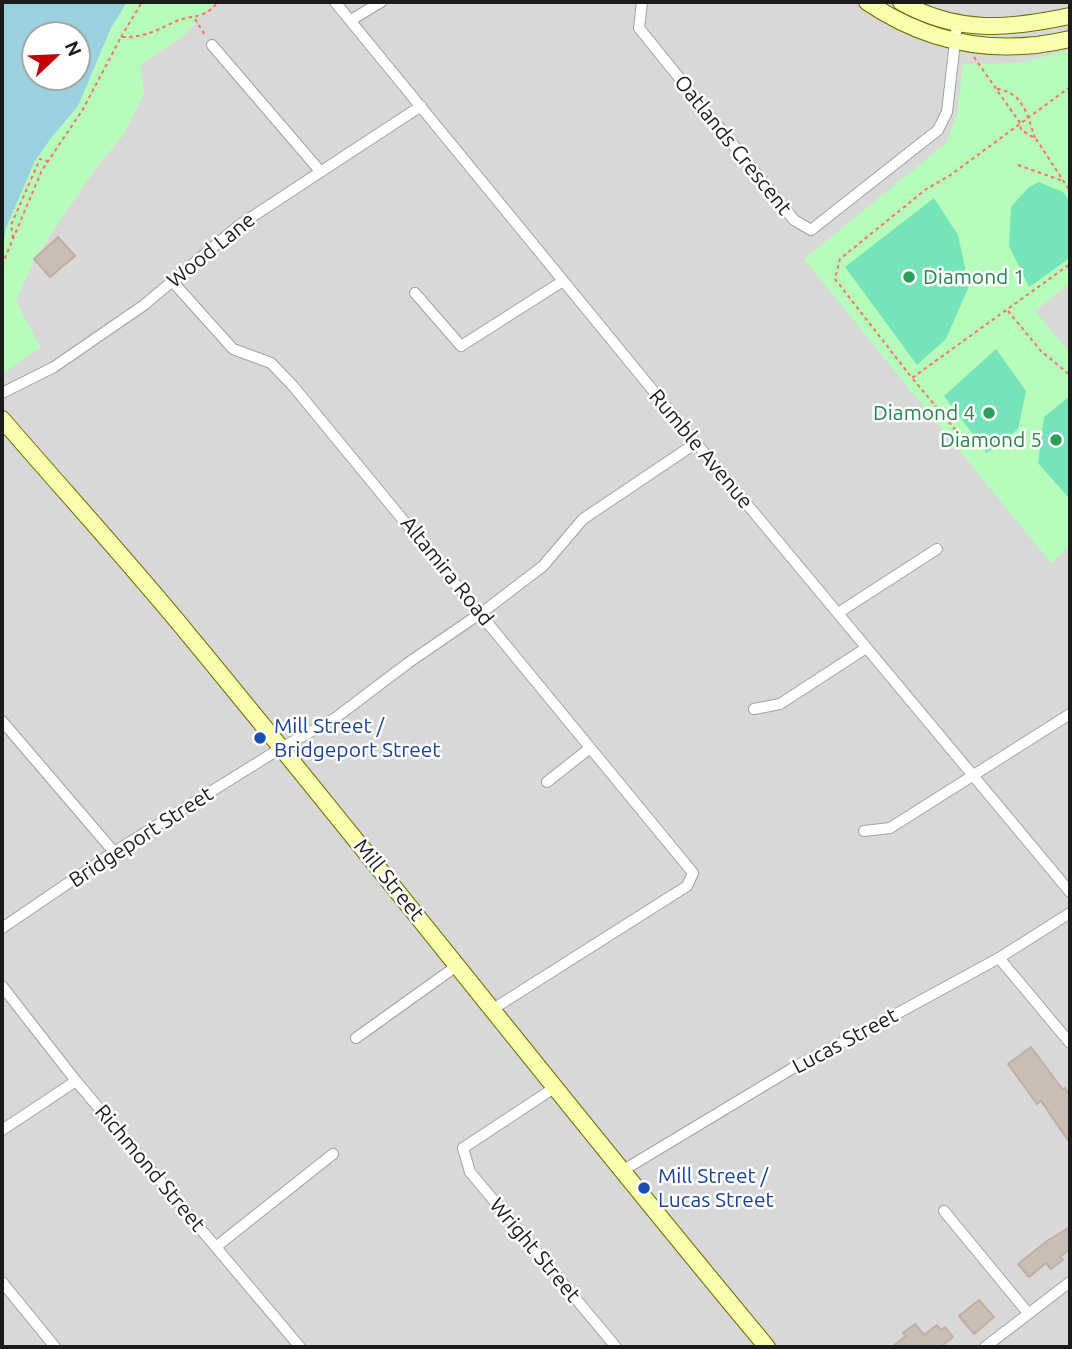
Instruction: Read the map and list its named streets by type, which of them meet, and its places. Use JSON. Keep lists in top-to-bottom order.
{
  "streets": {
    "street": [
      "Oatlands Crescent",
      "Wood Lane",
      "Rumble Avenue",
      "Altamira Road",
      "Bridgeport Street",
      "Mill Street",
      "Lucas Street",
      "Richmond Street",
      "Wright Street"
    ]
  },
  "crossings": [
    ["Wood Lane", "Rumble Avenue"],
    ["Wood Lane", "Altamira Road"],
    ["Rumble Avenue", "Bridgeport Street"],
    ["Altamira Road", "Bridgeport Street"],
    ["Altamira Road", "Mill Street"],
    ["Bridgeport Street", "Mill Street"],
    ["Mill Street", "Lucas Street"],
    ["Mill Street", "Wright Street"]
  ],
  "places": [
    "Diamond 1",
    "Diamond 4",
    "Diamond 5",
    "Mill Street / Bridgeport Street",
    "Mill Street / Lucas Street"
  ],
  "north": "top right"
}
